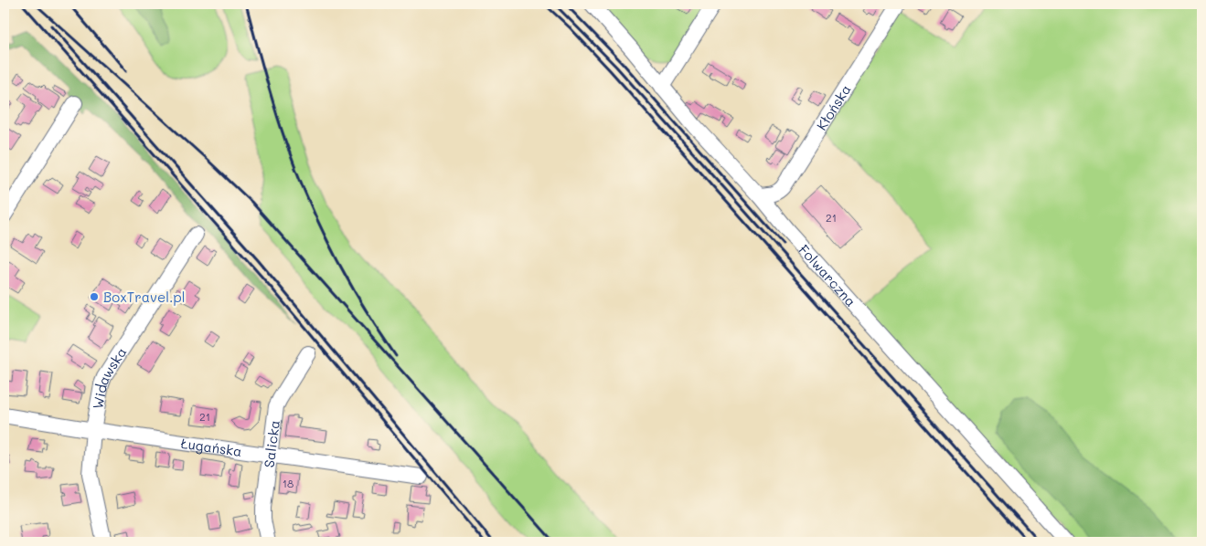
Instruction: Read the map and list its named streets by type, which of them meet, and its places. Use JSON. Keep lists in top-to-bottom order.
{
  "streets": {
    "street": [
      "Kłońska",
      "Folwarczna",
      "Widawska",
      "Salicka",
      "Ługańska"
    ]
  },
  "crossings": [
    ["Kłońska", "Folwarczna"],
    ["Widawska", "Ługańska"],
    ["Salicka", "Ługańska"]
  ],
  "places": ["BoxTravel.pl"],
  "house_numbers": ["21", "21", "18"]
}
